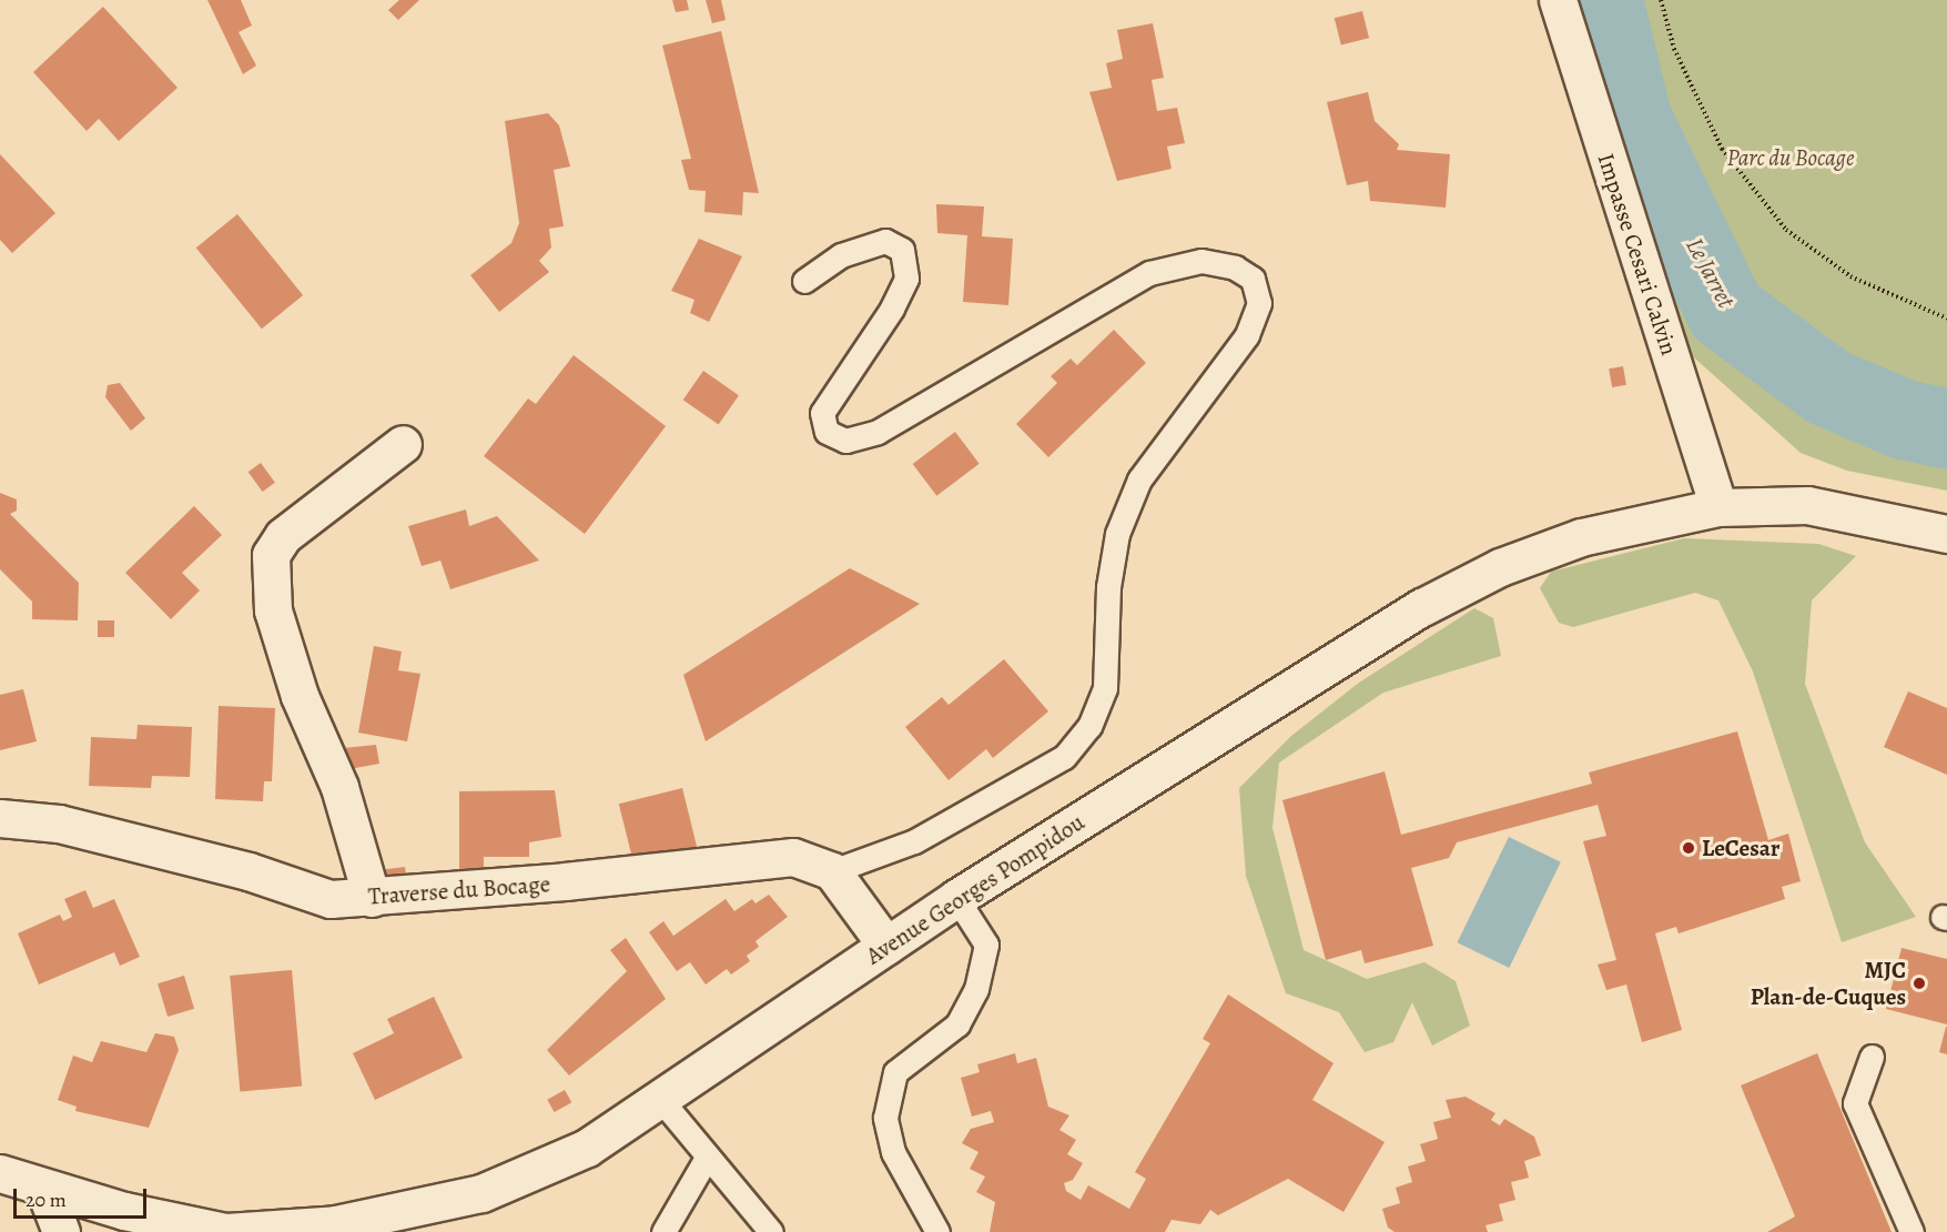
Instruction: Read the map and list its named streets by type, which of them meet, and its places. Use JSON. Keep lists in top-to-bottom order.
{
  "streets": {
    "street": ["Impasse Cesari Calvin", "Avenue Georges Pompidou", "Traverse du Bocage"]
  },
  "crossings": [
    ["Impasse Cesari Calvin", "Avenue Georges Pompidou"]
  ],
  "water": ["Le Jarret"],
  "parks": ["Parc du Bocage"],
  "places": ["LeCesar", "MJC Plan-de-Cuques"],
  "scale_bar": "20 m"
}
